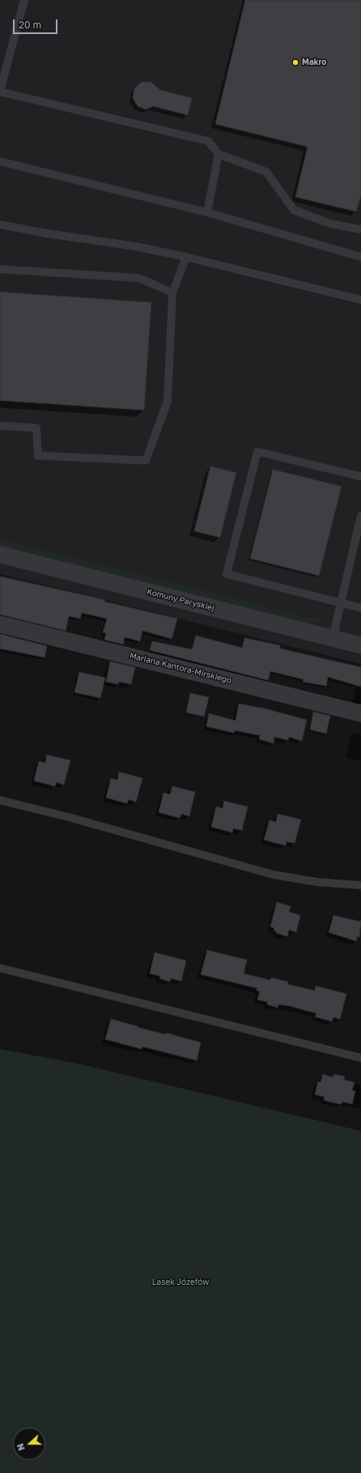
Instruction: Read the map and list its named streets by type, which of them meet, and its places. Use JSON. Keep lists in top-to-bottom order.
{
  "streets": {
    "street": ["Komuny Paryskiej", "Mariana Kantora-Mirskiego"]
  },
  "parks": ["Lasek Józefów"],
  "places": ["Makro"],
  "scale_bar": "20 m",
  "north": "left"
}
